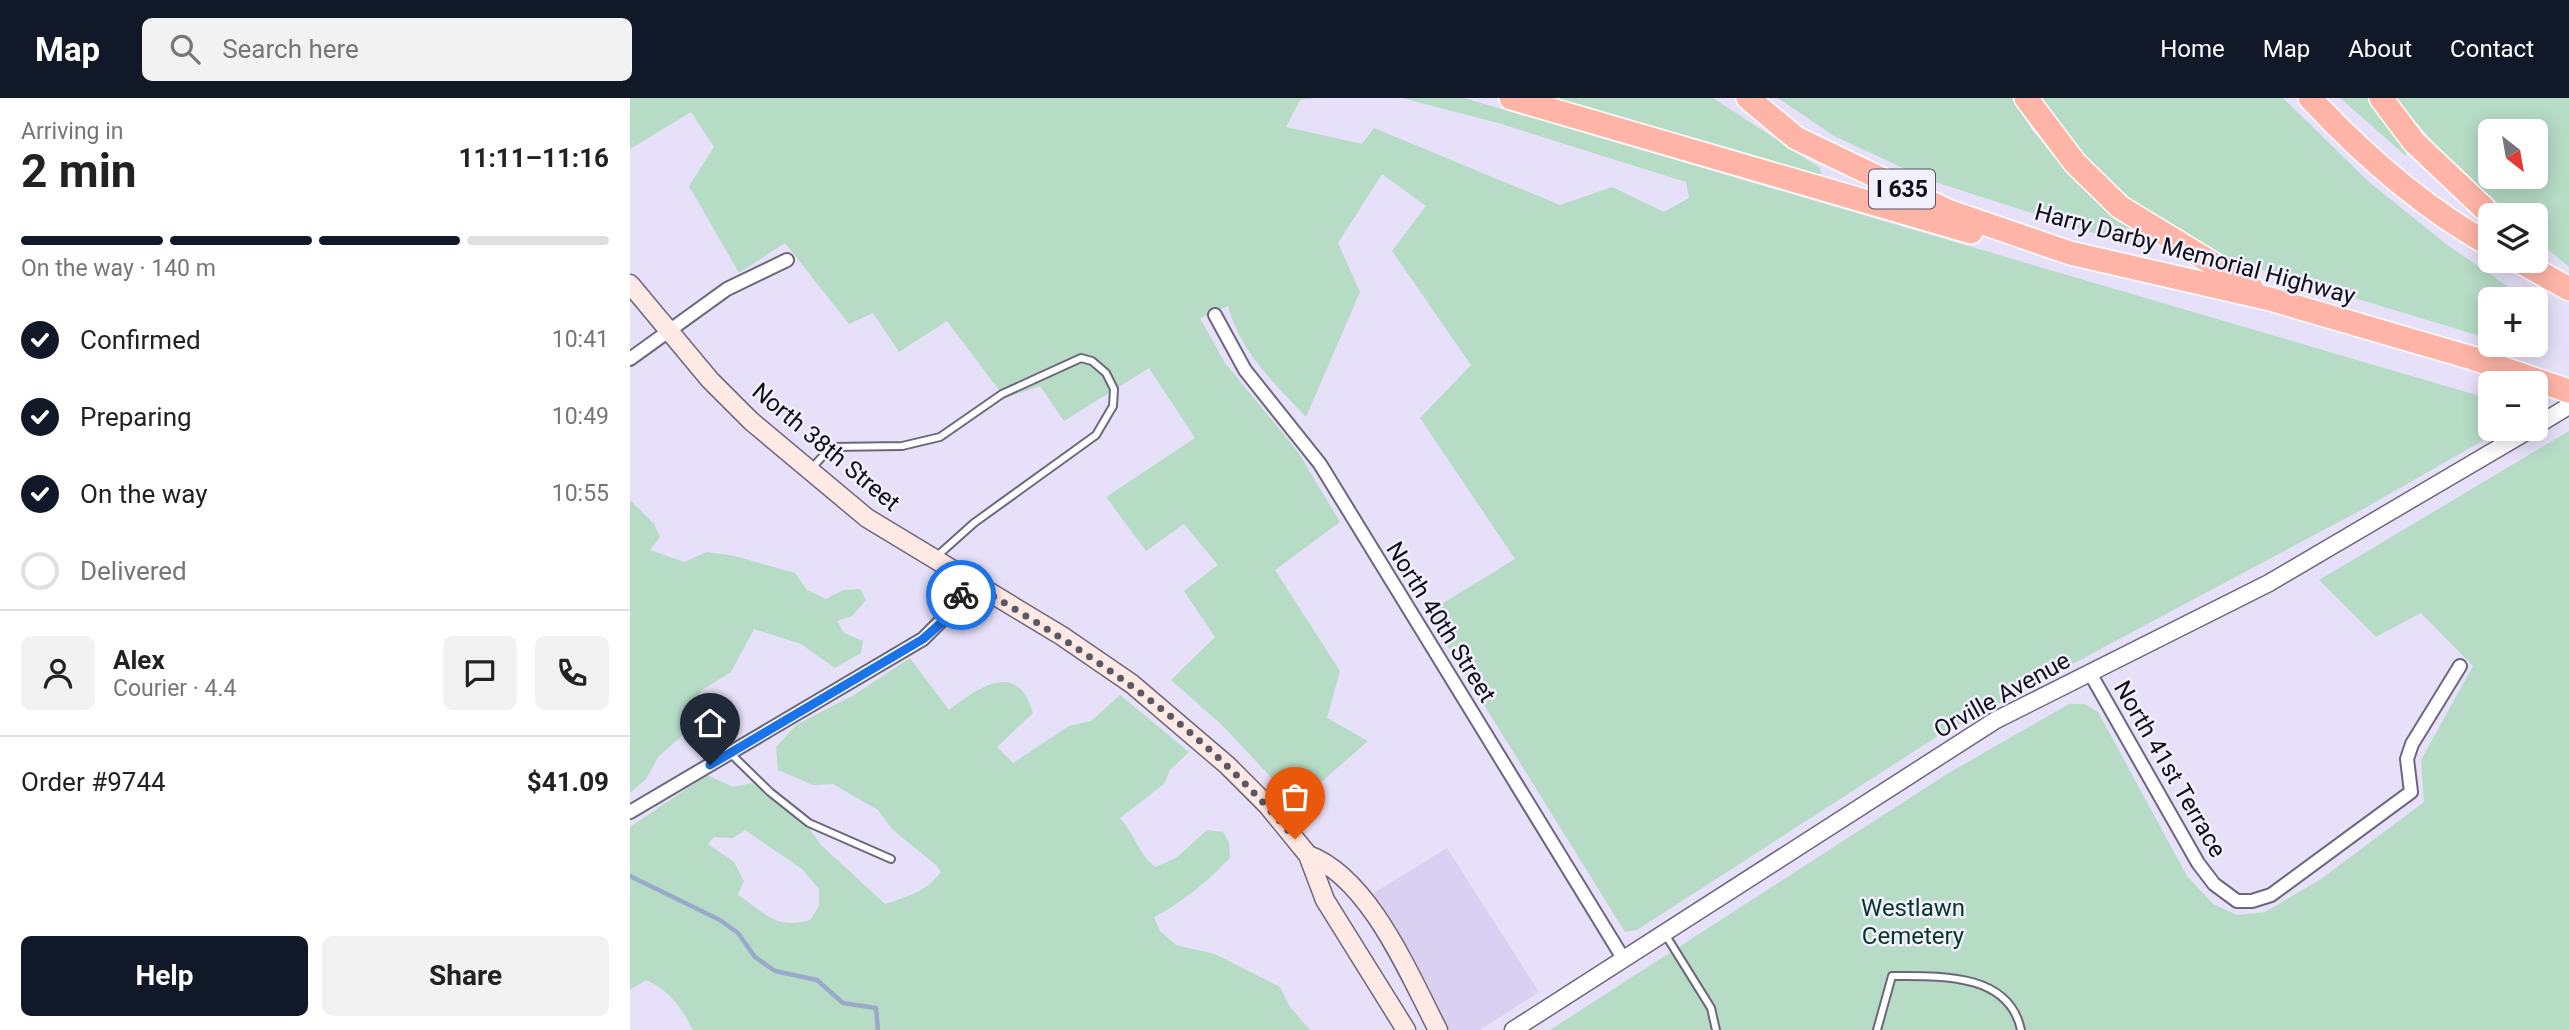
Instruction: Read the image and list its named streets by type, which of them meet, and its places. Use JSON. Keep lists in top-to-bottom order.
{
  "streets": {
    "highway": ["I 635", "Harry Darby Memorial Highway"],
    "main road": ["North 38th Street"],
    "street": ["North 40th Street", "Orville Avenue", "North 41st Terrace"]
  },
  "crossings": [
    ["North 40th Street", "Orville Avenue"],
    ["Orville Avenue", "North 41st Terrace"]
  ],
  "parks": ["Westlawn Cemetery"],
  "north": "bottom right",
  "page": {
    "header": "Map",
    "search": "Search here",
    "nav": [
      "Home",
      "Map",
      "About",
      "Contact"
    ],
    "heading": ["2 min", "Arriving in", "11:11–11:16"],
    "panel": [
      "Alex",
      "Courier · 4.4",
      "Order #9744",
      "$41.09"
    ],
    "map_buttons": ["+", "−"],
    "bar": "On the way · 140 m",
    "list": [
      ["Confirmed", "10:41"],
      ["Preparing", "10:49"],
      ["On the way", "10:55"],
      "Delivered"
    ],
    "buttons": ["Help", "Share"]
  }
}
